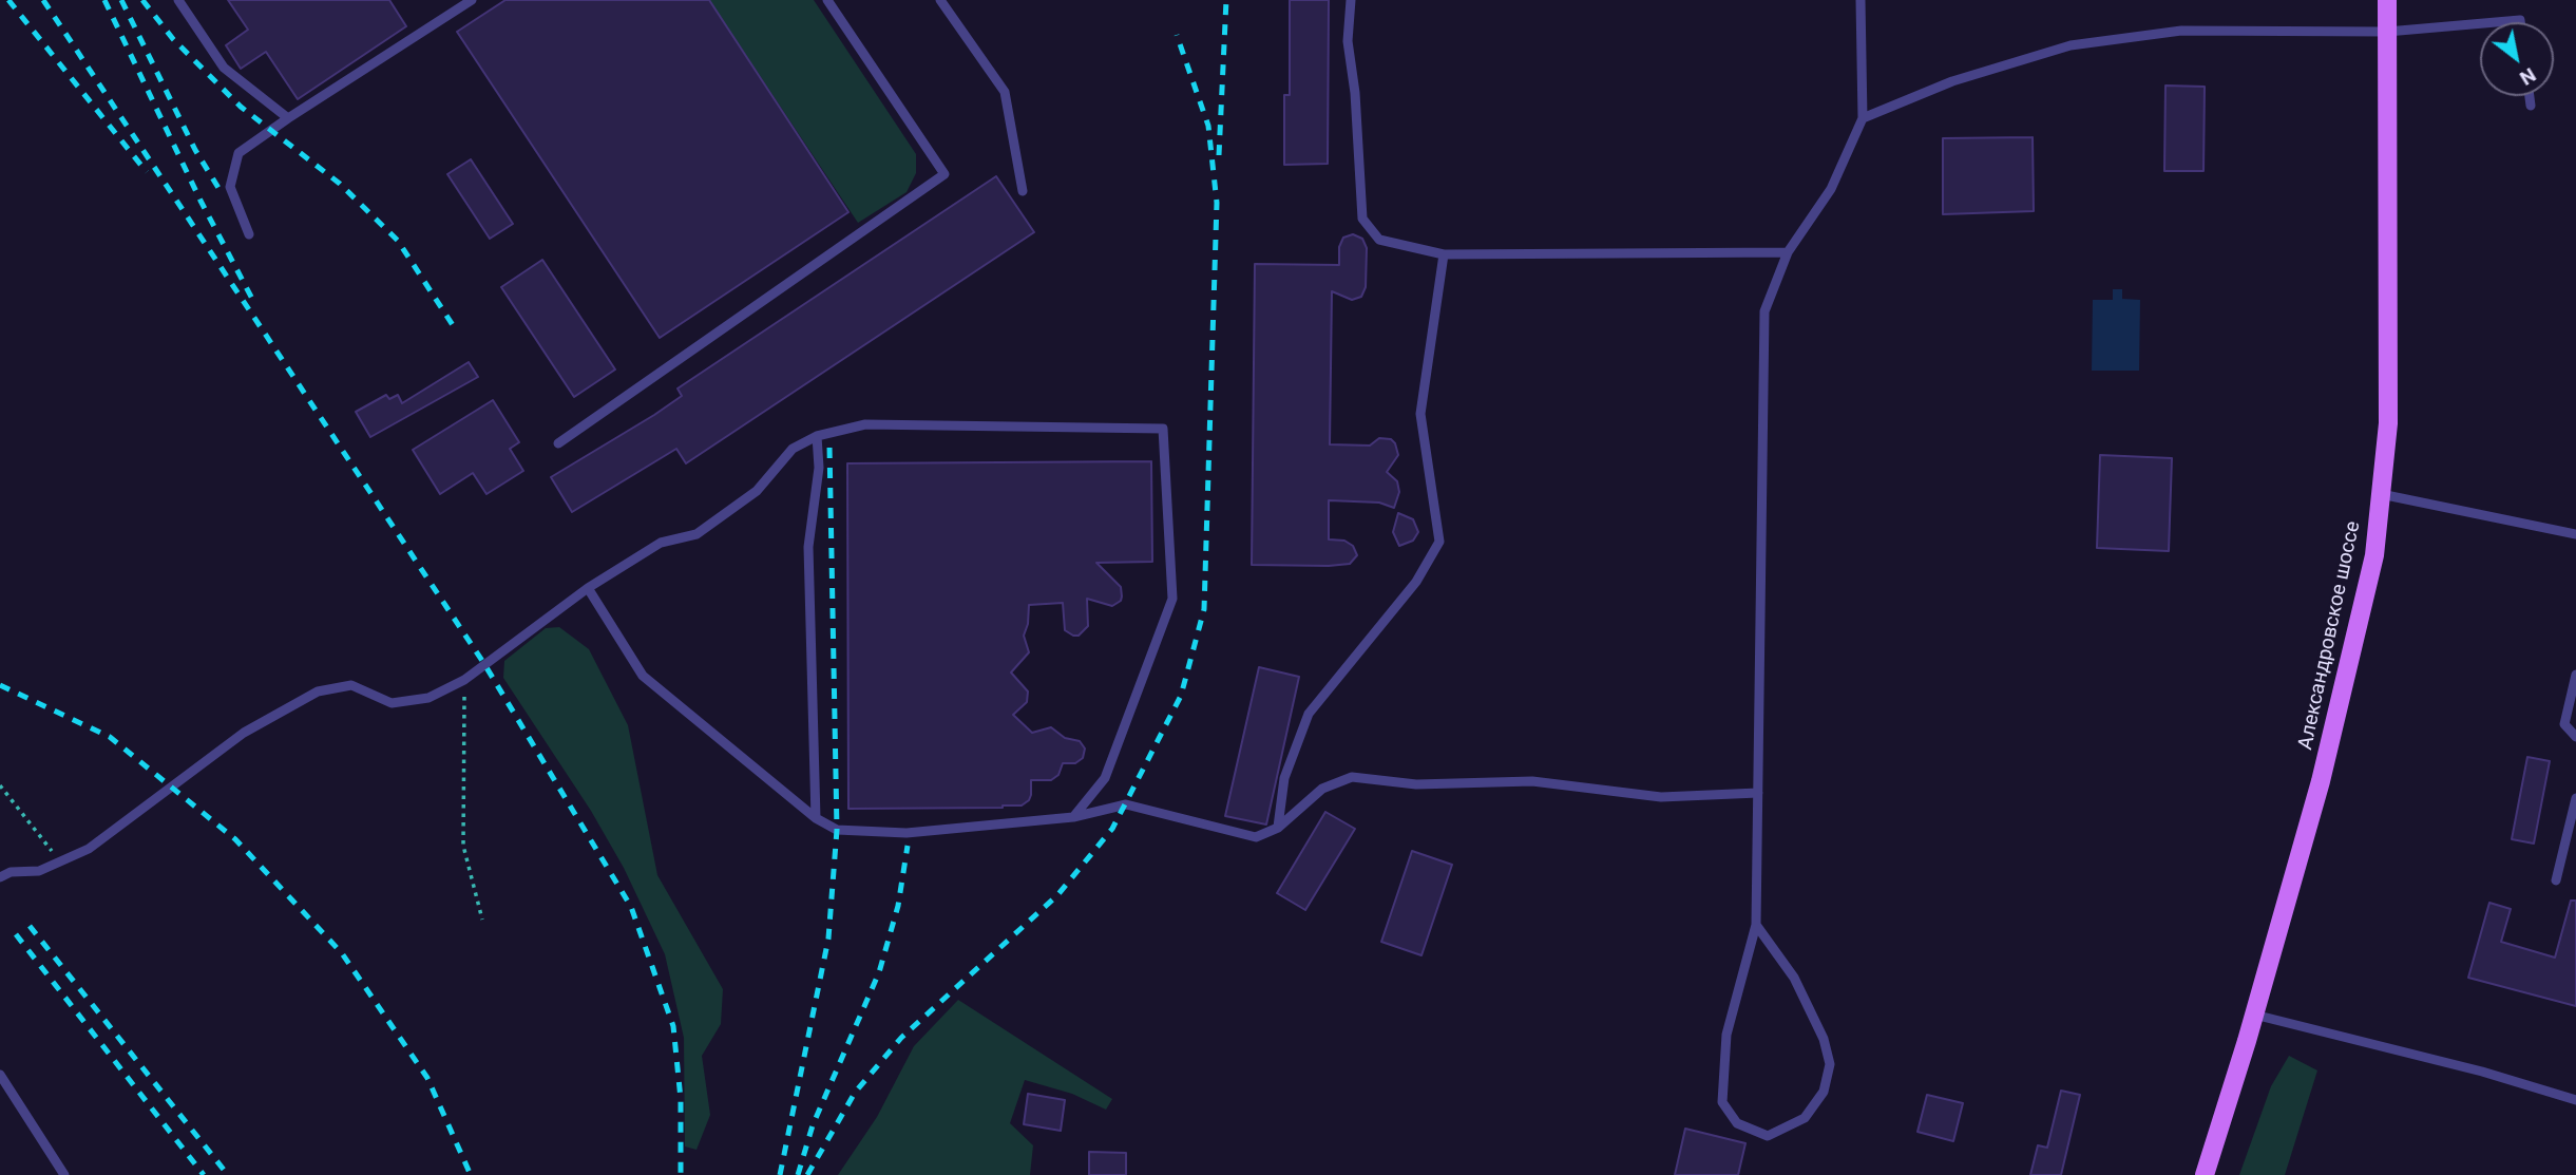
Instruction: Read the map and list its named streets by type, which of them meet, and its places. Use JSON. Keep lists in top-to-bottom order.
{
  "streets": {
    "main road": ["Александровское шоссе"]
  },
  "north": "bottom right"
}
